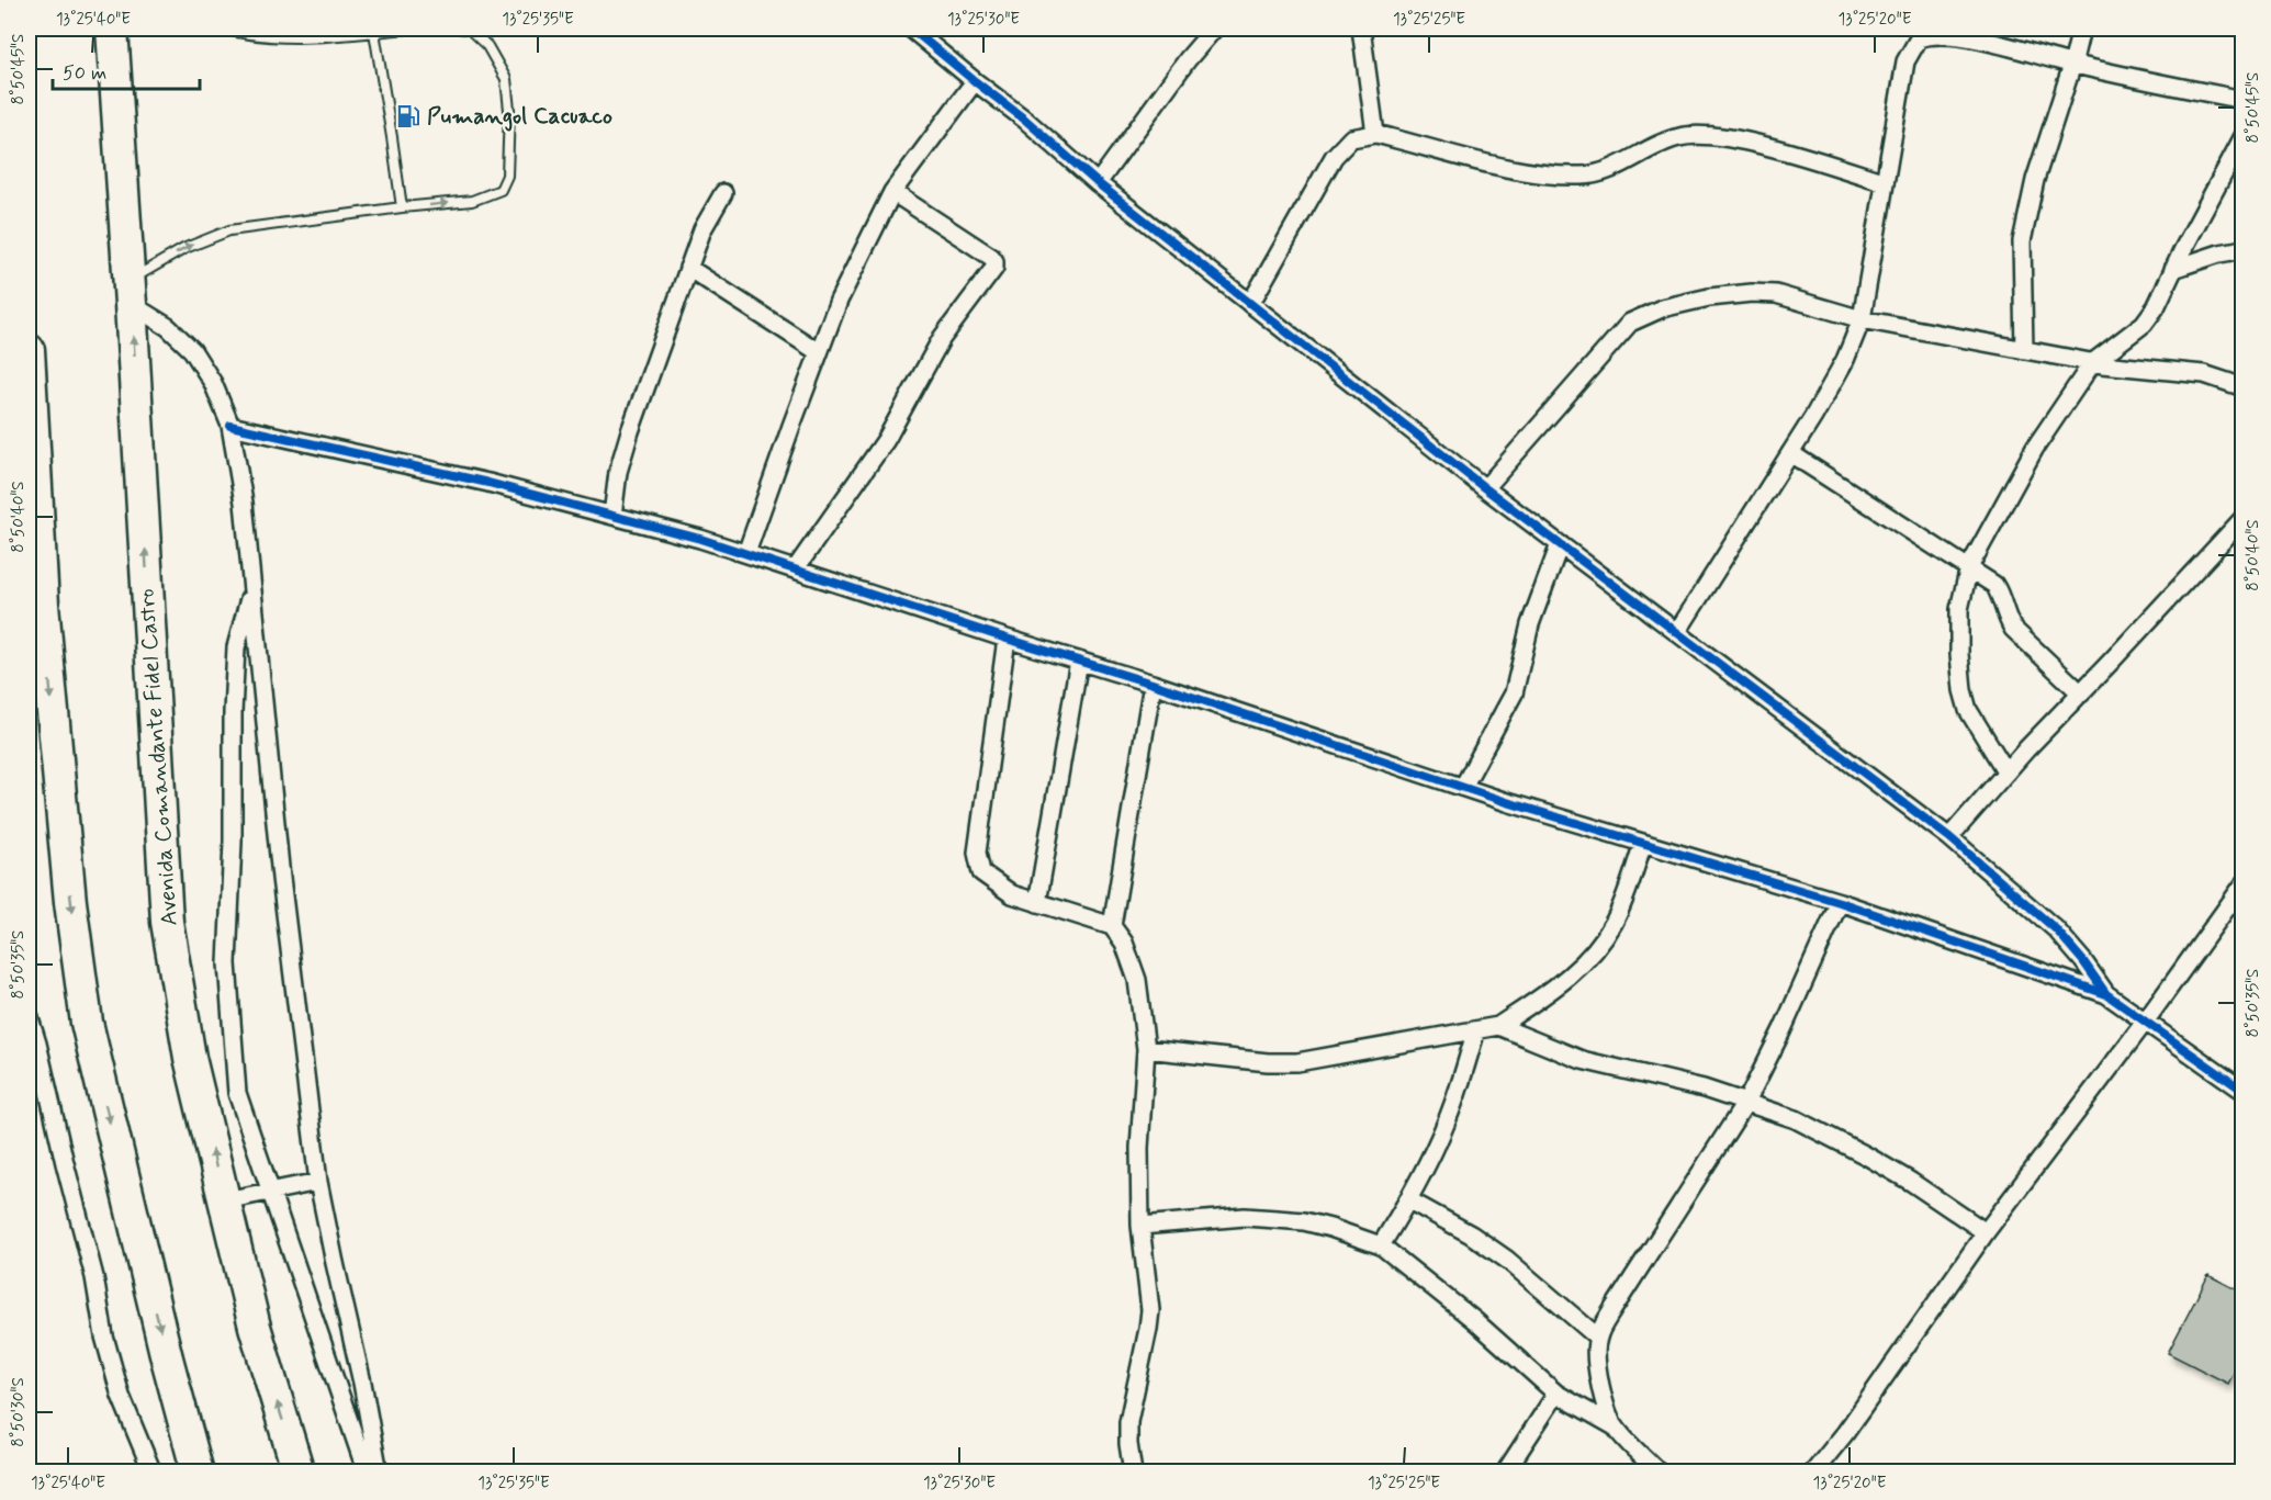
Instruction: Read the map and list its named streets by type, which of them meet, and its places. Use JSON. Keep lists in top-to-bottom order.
{
  "streets": {
    "highway": ["Avenida Comandante Fidel Castro"]
  },
  "places": {
    "fuel station": ["Pumangol Cacuaco"]
  },
  "scale_bar": "50 m",
  "coordinates": [
    "13°25'40\"E",
    "13°25'35\"E",
    "13°25'30\"E",
    "13°25'25\"E",
    "13°25'20\"E",
    "8°50'45\"S",
    "8°50'40\"S",
    "8°50'35\"S",
    "8°50'30\"S"
  ]
}
